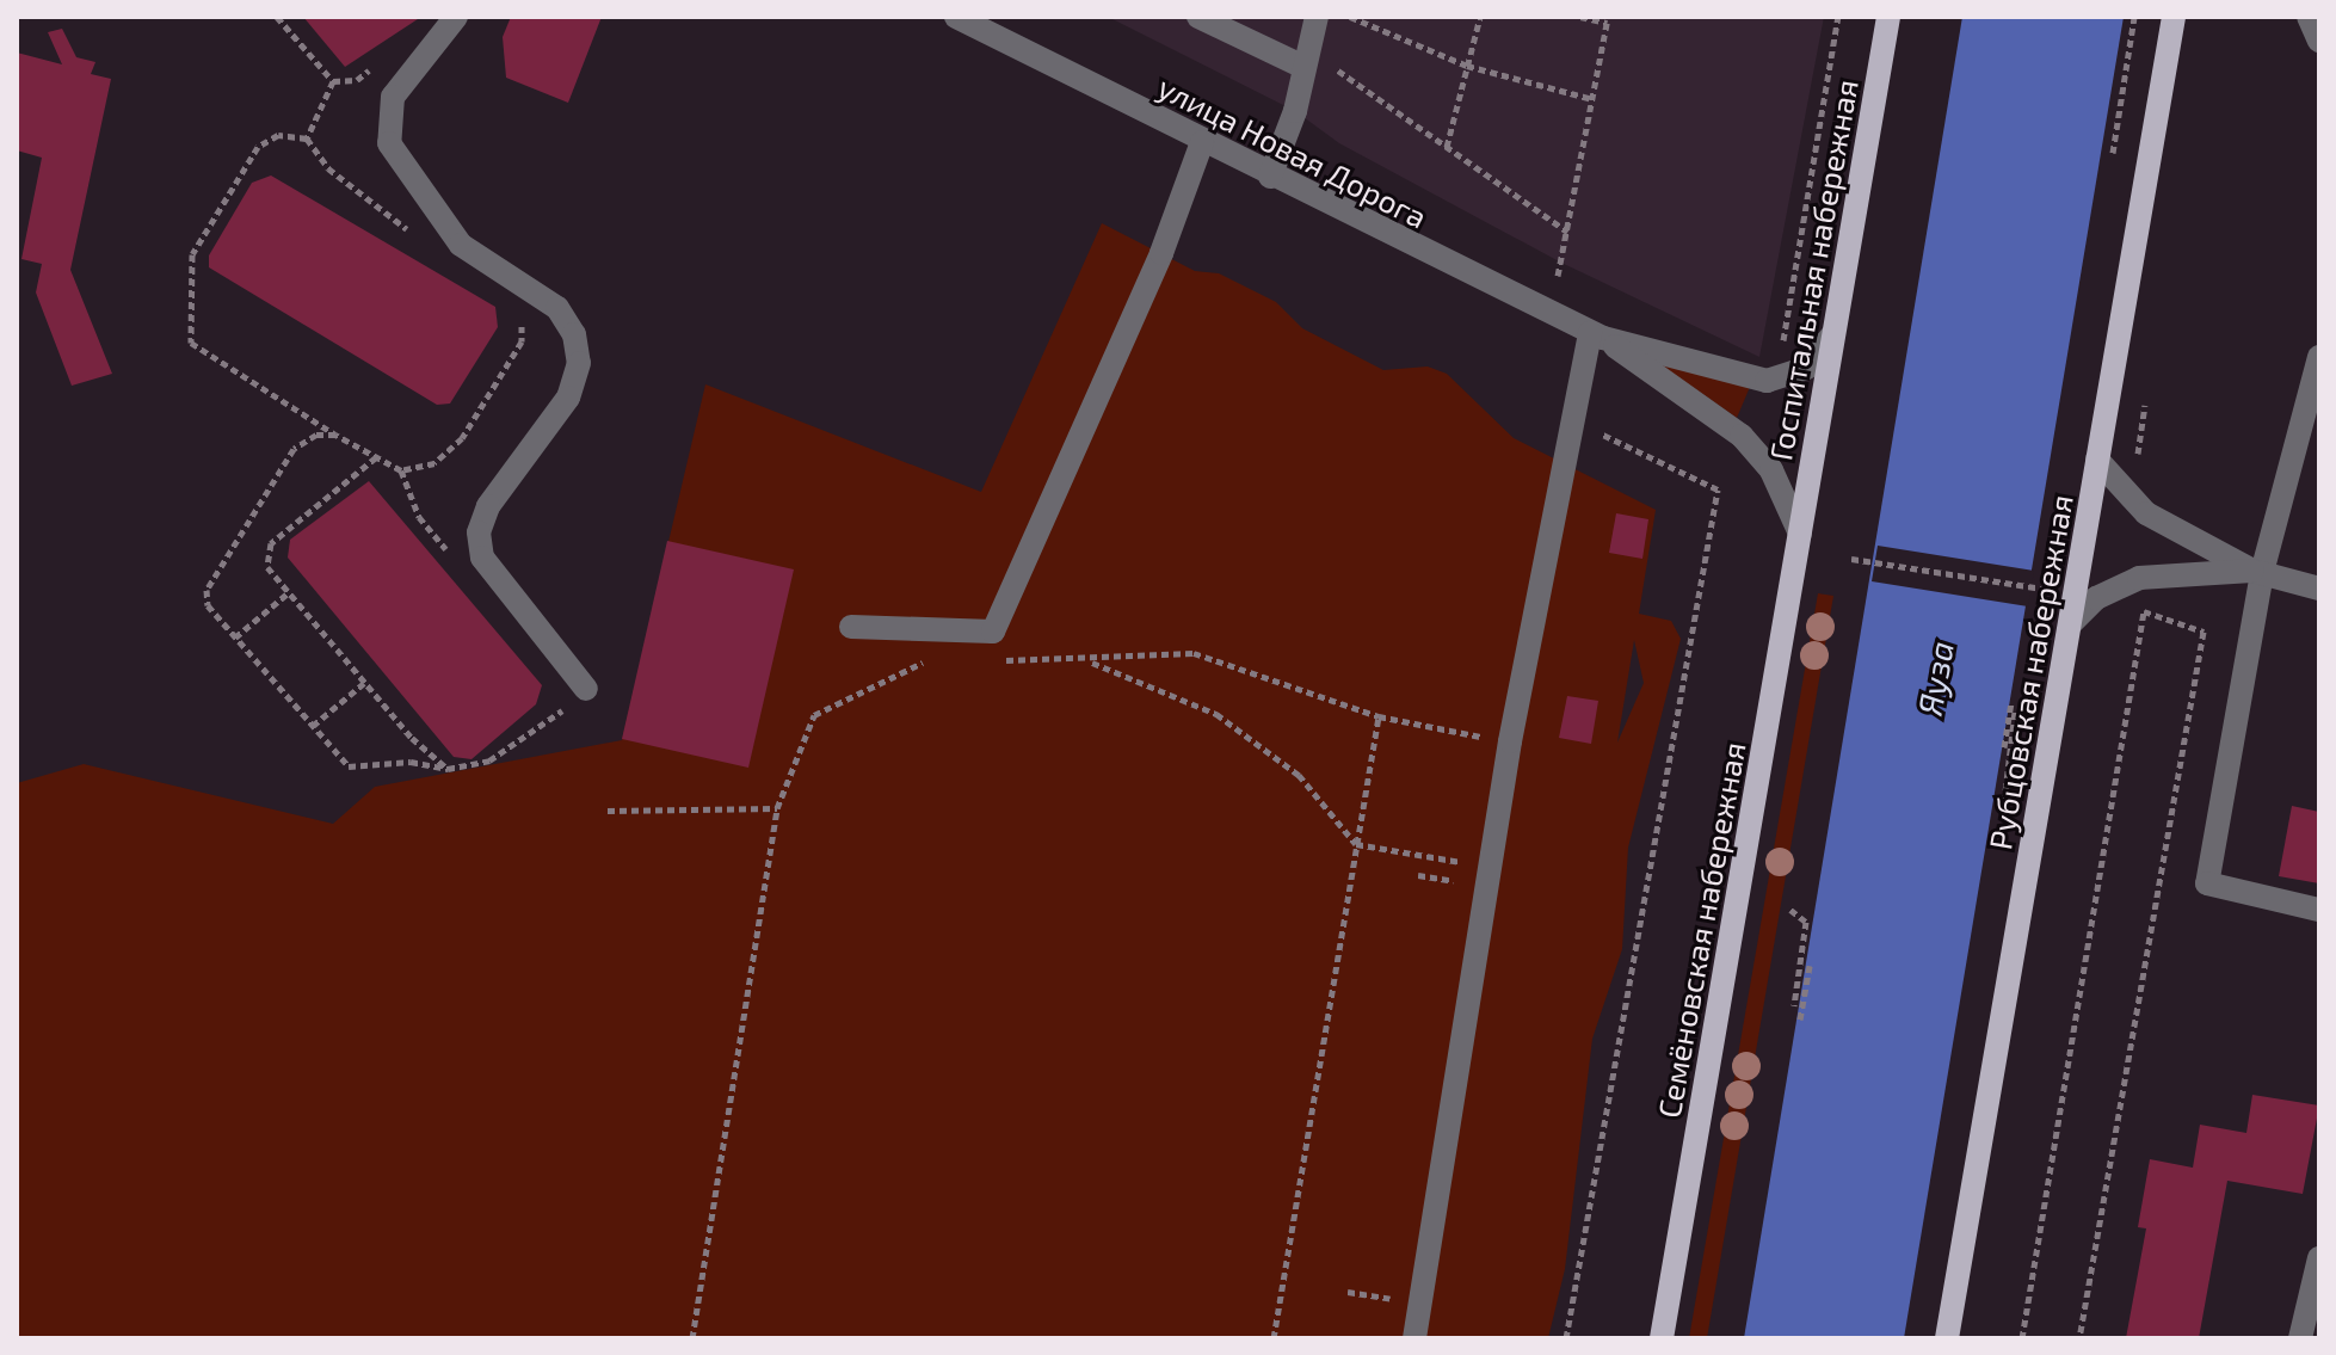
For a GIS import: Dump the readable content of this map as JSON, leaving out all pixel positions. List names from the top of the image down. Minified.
{"streets":{"main road":["Госпитальная набережная","Рубцовская набережная","Семёновская набережная"],"street":["улица Новая Дорога"]},"crossings":[["улица Новая Дорога","Госпитальная набережная"],["улица Новая Дорога","Семёновская набережная"],["Госпитальная набережная","Семёновская набережная"]],"water":["Яуза"]}
